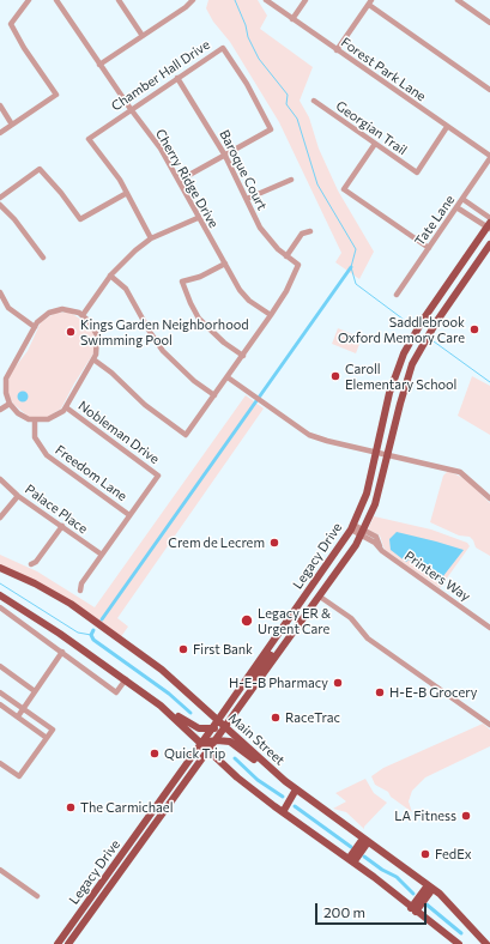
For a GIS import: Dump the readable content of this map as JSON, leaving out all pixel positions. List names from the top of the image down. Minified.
{"streets":{"main road":["Legacy Drive","Main Street"],"street":["Forest Park Lane","Chamber Hall Drive","Georgian Trail","Baroque Court","Cherry Ridge Drive","Tate Lane","Nobleman Drive","Freedom Lane","Palace Place","Printers Way"]},"crossings":[["Forest Park Lane","Georgian Trail"],["Forest Park Lane","Tate Lane"],["Chamber Hall Drive","Baroque Court"],["Chamber Hall Drive","Cherry Ridge Drive"],["Baroque Court","Cherry Ridge Drive"],["Nobleman Drive","Freedom Lane"],["Legacy Drive","Printers Way"],["Legacy Drive","Main Street"]],"places":["Saddlebrook Oxford Memory Care","Kings Garden Neighborhood Swimming Pool","Caroll Elementary School","Crem de Lecrem","Legacy ER & Urgent Care","First Bank","H-E-B Pharmacy","H-E-B Grocery","RaceTrac","Quick Trip","The Carmichael","LA Fitness","FedEx"],"scale_bar":"200 m"}
